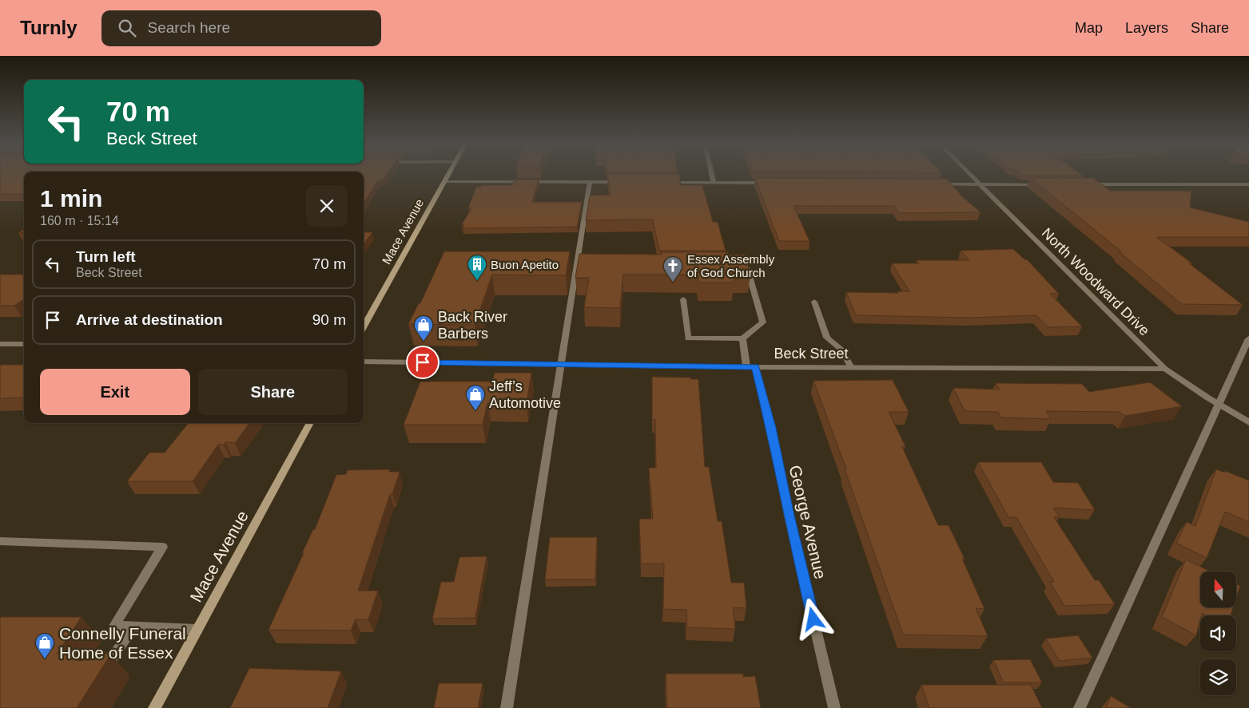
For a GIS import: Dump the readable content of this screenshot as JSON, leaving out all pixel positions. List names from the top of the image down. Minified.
{"streets":{"main road":["Mace Avenue"],"street":["North Woodward Drive","Beck Street","George Avenue"]},"crossings":[["North Woodward Drive","Beck Street"],["Beck Street","George Avenue"]],"places":{"building":["Buon Apetito"],"church":["Essex Assembly of God Church"],"shop":["Back River Barbers","Jeff’s Automotive","Connelly Funeral Home of Essex"]},"north":"top","page":{"header":"Turnly","search":"Search here","nav":["Map","Layers","Share"],"turn":["70 m","Beck Street"],"heading":["1 min","160 m · 15:14"],"list":[{"name":"Turn left","note":"Beck Street","value":"70 m"},{"name":"Arrive at destination","value":"90 m"}],"buttons":["Exit","Share"]}}
